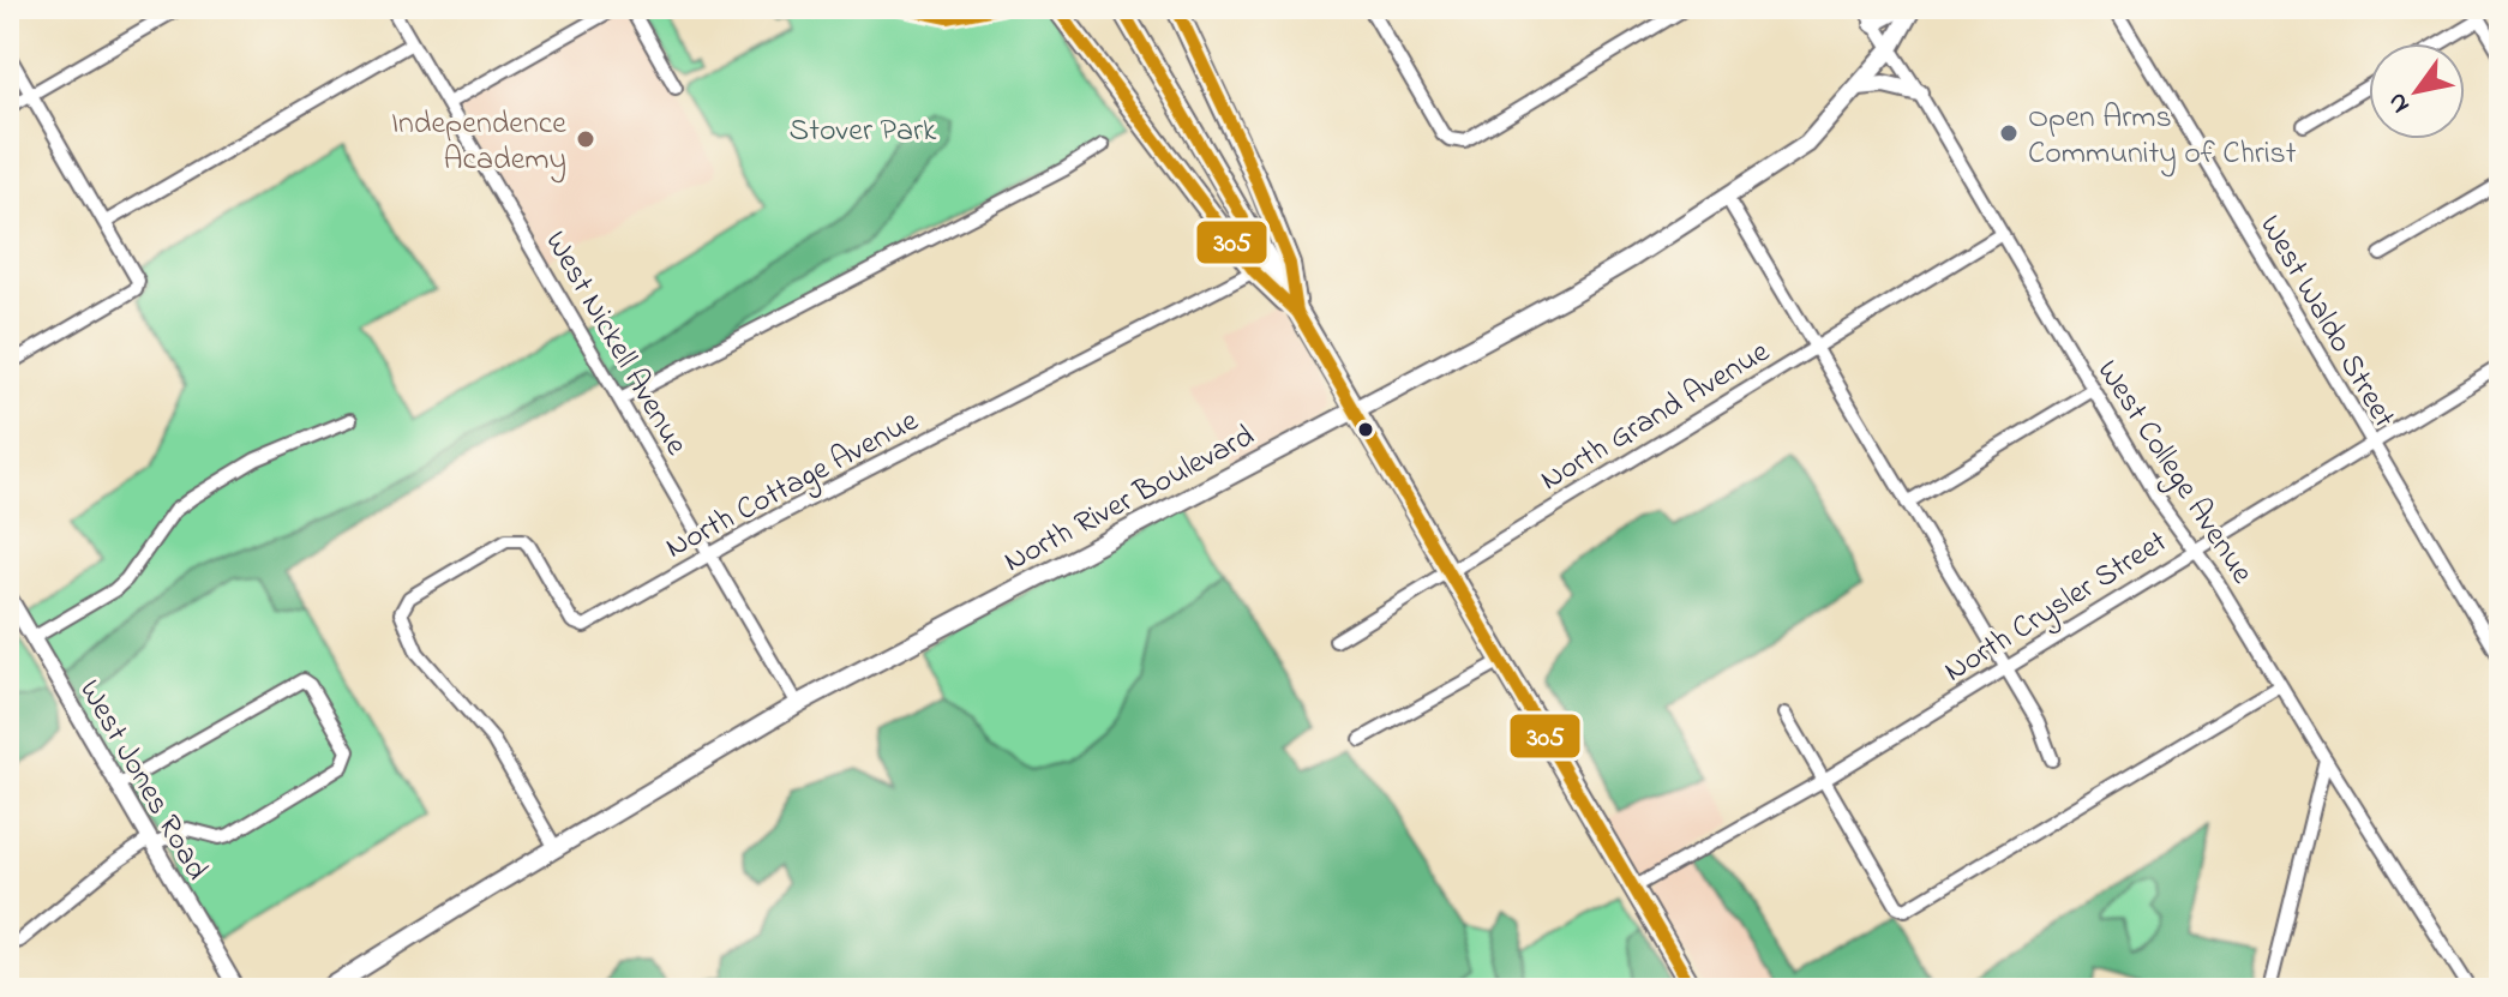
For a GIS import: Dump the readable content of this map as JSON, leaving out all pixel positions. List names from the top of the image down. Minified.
{"streets":{"main road":["North River Boulevard"],"street":["West Waldo Street","West Nickell Avenue","North Grand Avenue","West College Avenue","North Cottage Avenue","North Crysler Street","West Jones Road"]},"crossings":[["West Waldo Street","North Crysler Street"],["West Nickell Avenue","North Cottage Avenue"],["West Nickell Avenue","North River Boulevard"],["North Grand Avenue","West College Avenue"],["West College Avenue","North River Boulevard"],["West College Avenue","North Crysler Street"],["North Cottage Avenue","North River Boulevard"]],"parks":["Stover Park"],"places":["Open Arms Community of Christ","Independence Academy"],"lines":["transit line 305"],"north":"bottom left"}
